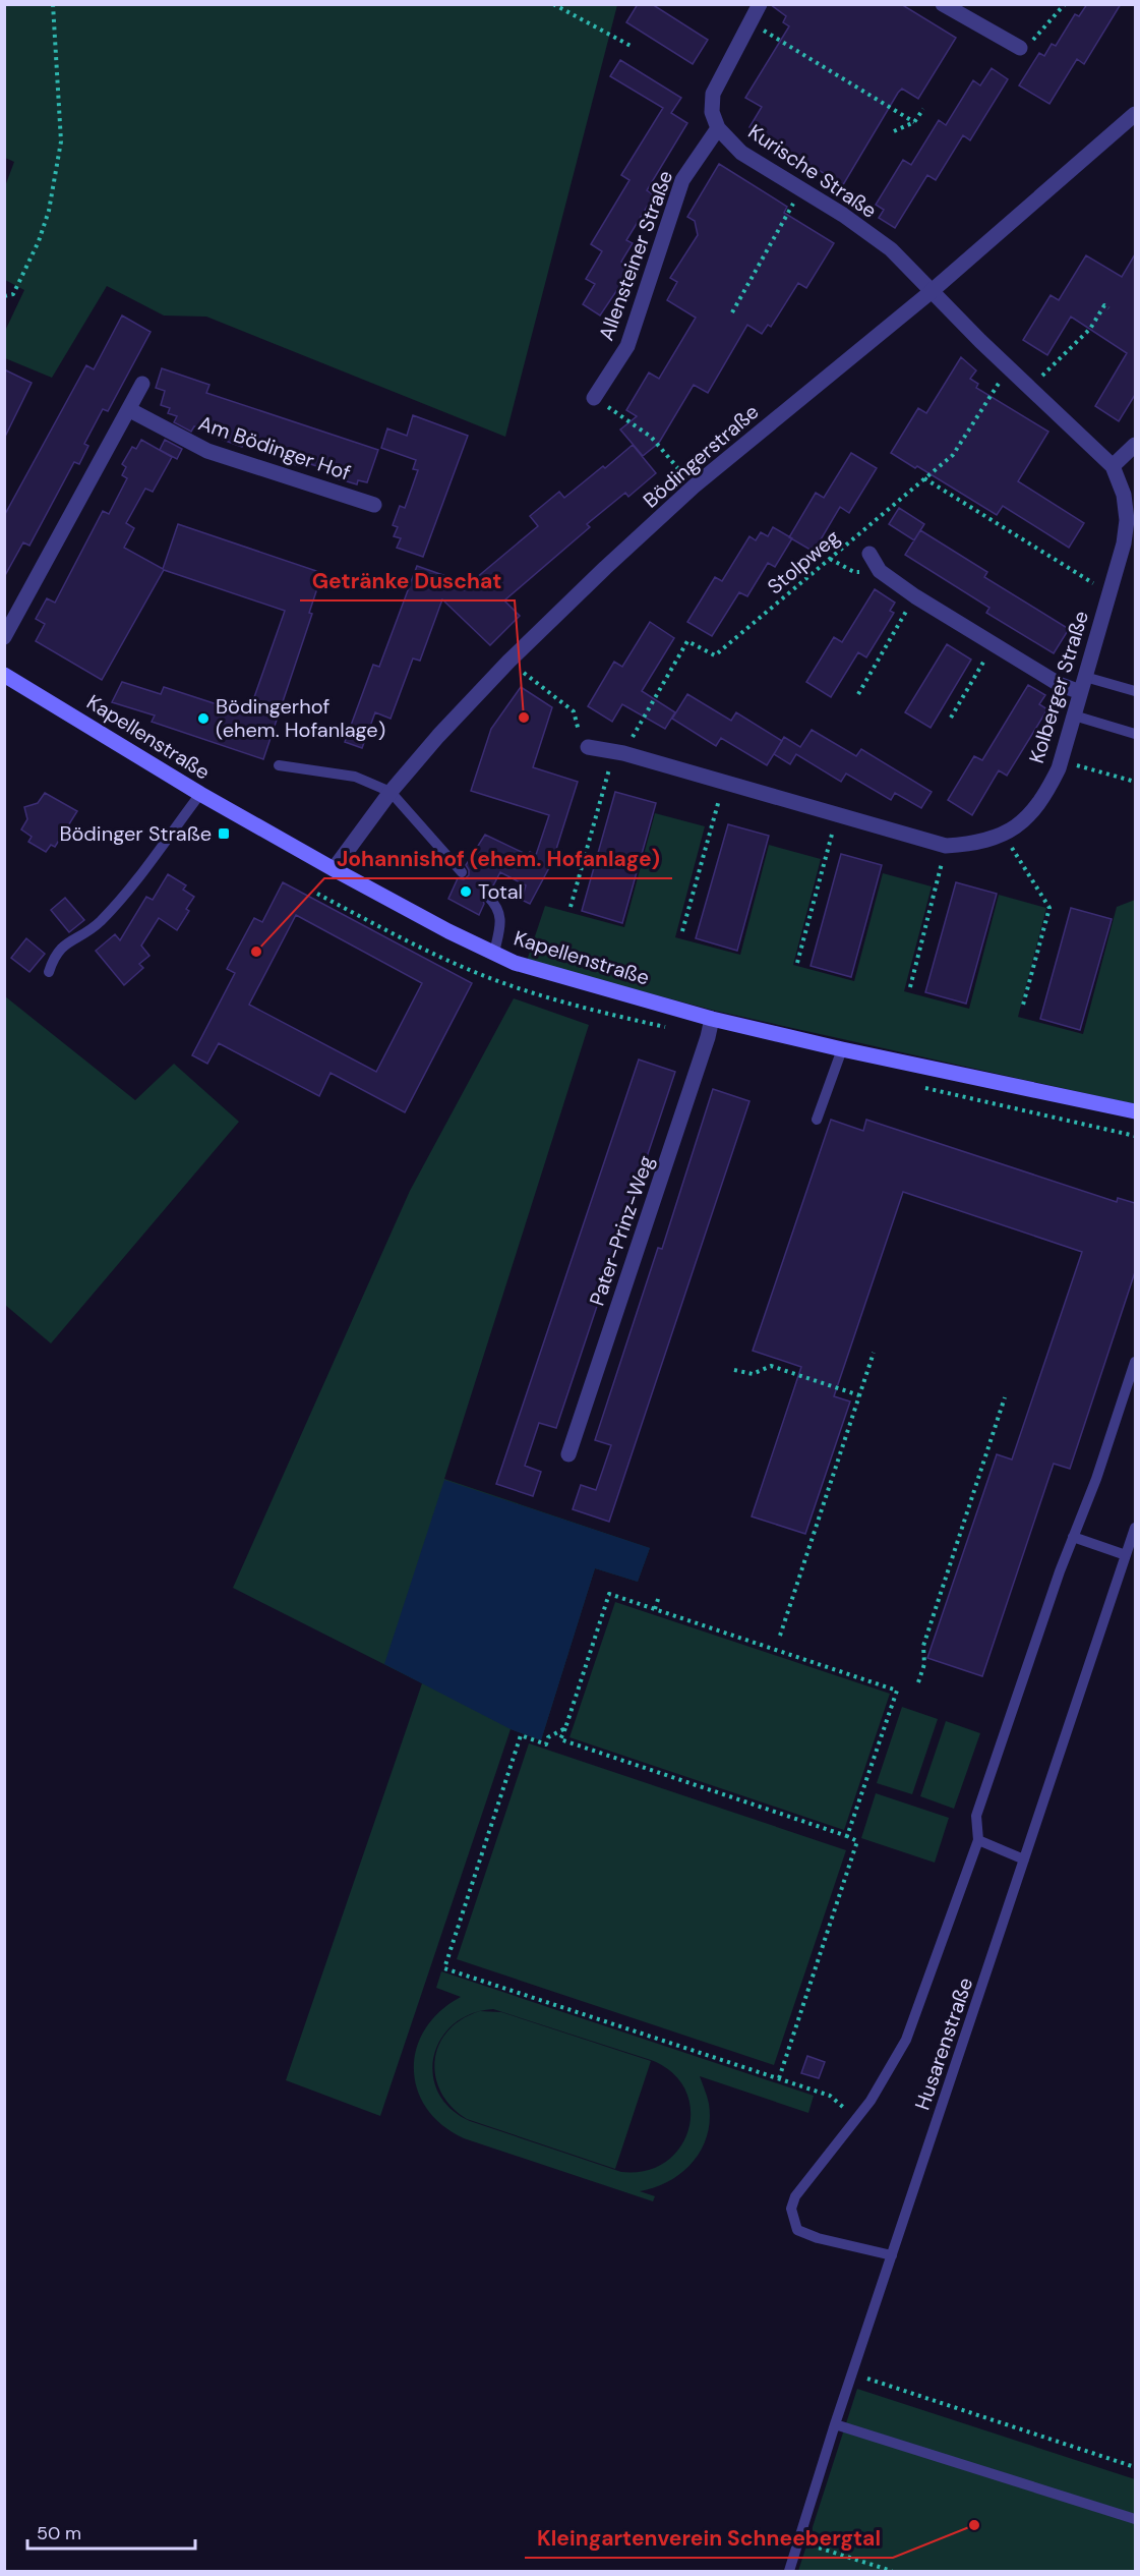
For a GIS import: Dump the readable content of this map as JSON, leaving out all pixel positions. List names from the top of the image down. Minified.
{"streets":{"main road":["Kapellenstraße"],"street":["Kurische Straße","Allensteiner Straße","Am Bödinger Hof","Bödingerstraße","Kolberger Straße","Pater-Prinz-Weg"],"lane":["Husarenstraße"],"path":["Stolpweg"]},"crossings":[["Kurische Straße","Allensteiner Straße"],["Kurische Straße","Bödingerstraße"],["Kurische Straße","Kolberger Straße"],["Bödingerstraße","Kolberger Straße"],["Bödingerstraße","Kapellenstraße"],["Stolpweg","Kolberger Straße"],["Kapellenstraße","Pater-Prinz-Weg"]],"places":{"other":["Getränke Duschat","Bödingerhof (ehem. Hofanlage)","Total","Johannishof (ehem. Hofanlage)","Kleingartenverein Schneebergtal"],"transit":["Bödinger Straße"]},"scale_bar":"50 m"}
